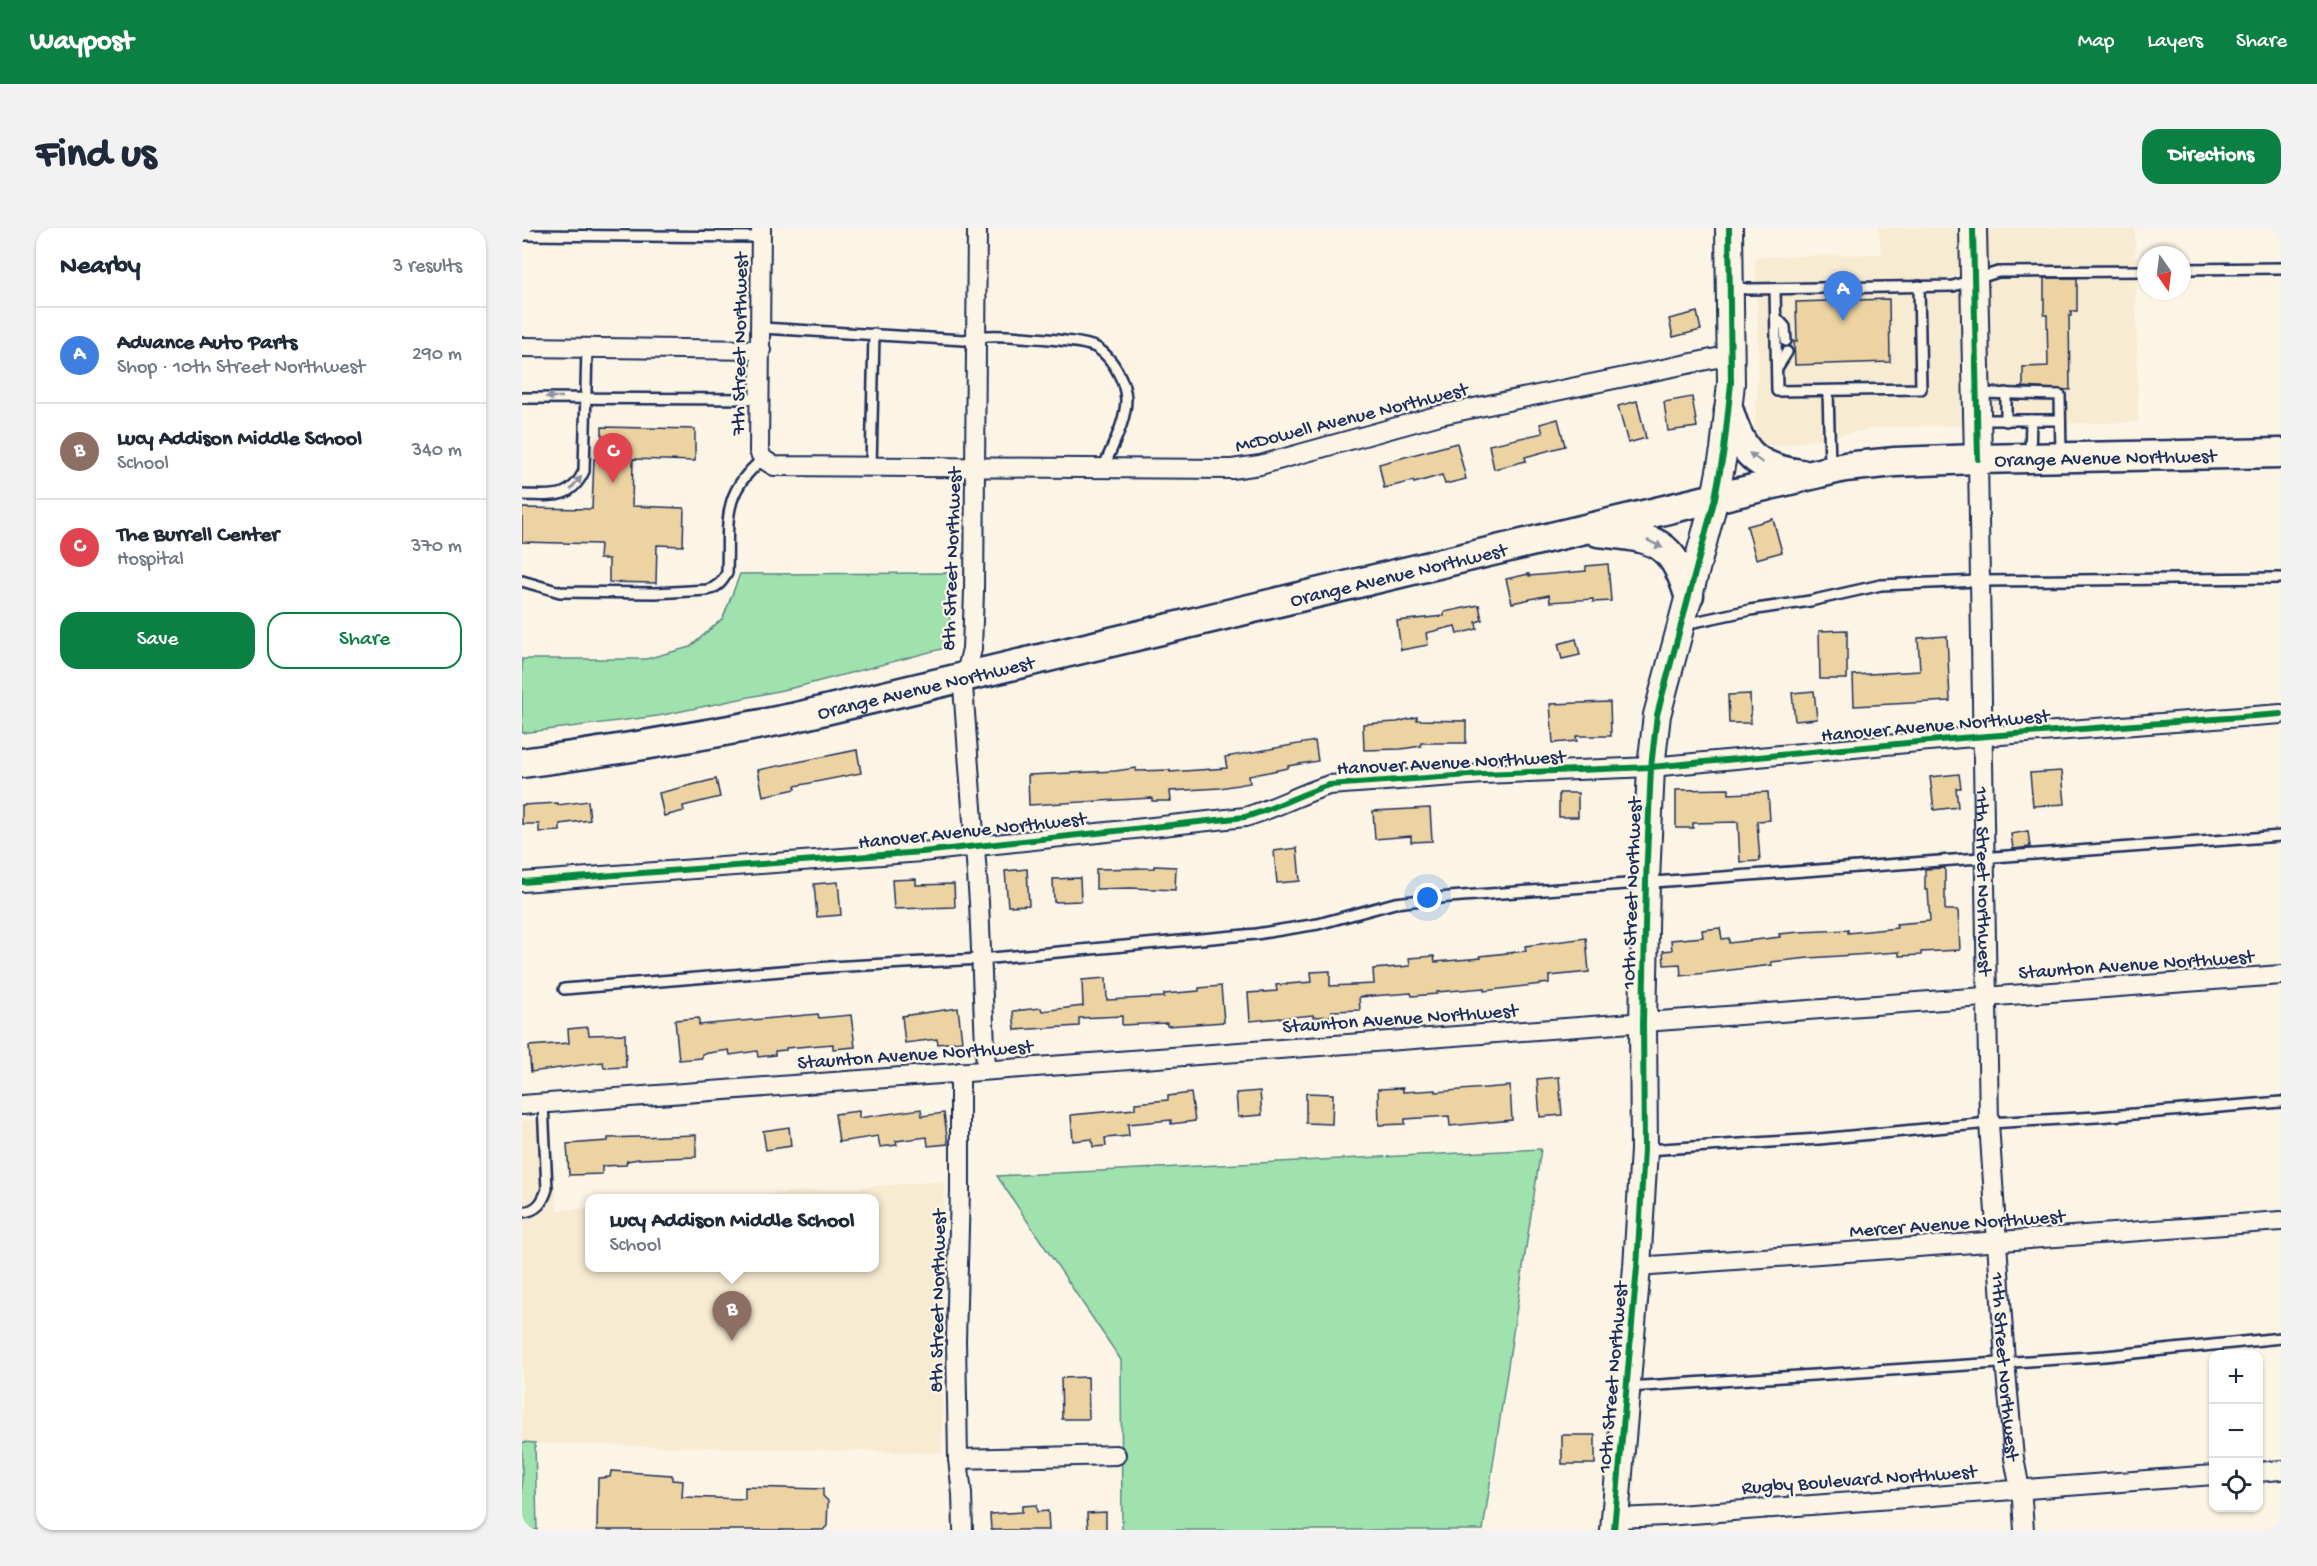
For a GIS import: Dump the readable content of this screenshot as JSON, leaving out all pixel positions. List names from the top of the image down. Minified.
{"streets":{"main road":["Orange Avenue Northwest","11th Street Northwest","10th Street Northwest"],"street":["7th Street Northwest","McDowell Avenue Northwest","8th Street Northwest","Hanover Avenue Northwest","Staunton Avenue Northwest","Mercer Avenue Northwest","Rugby Boulevard Northwest"]},"crossings":[["7th Street Northwest","McDowell Avenue Northwest"],["McDowell Avenue Northwest","8th Street Northwest"],["McDowell Avenue Northwest","10th Street Northwest"],["Orange Avenue Northwest","8th Street Northwest"],["Orange Avenue Northwest","11th Street Northwest"],["Orange Avenue Northwest","10th Street Northwest"],["8th Street Northwest","Hanover Avenue Northwest"],["8th Street Northwest","Staunton Avenue Northwest"],["Hanover Avenue Northwest","11th Street Northwest"],["Hanover Avenue Northwest","10th Street Northwest"],["11th Street Northwest","Staunton Avenue Northwest"],["11th Street Northwest","Mercer Avenue Northwest"],["11th Street Northwest","Rugby Boulevard Northwest"],["10th Street Northwest","Staunton Avenue Northwest"],["10th Street Northwest","Mercer Avenue Northwest"],["10th Street Northwest","Rugby Boulevard Northwest"]],"north":"bottom","page":{"header":"Waypost","nav":["Map","Layers","Share"],"buttons":["Directions",["Save","Share"]],"title":"Find us","heading":["Nearby","3 results"],"pins":["A","C","B"],"list":[{"mark":"A","name":"Advance Auto Parts","note":"Shop · 10th Street Northwest","value":"290 m"},{"mark":"B","name":"Lucy Addison Middle School","note":"School","value":"340 m"},{"mark":"C","name":"The Burrell Center","note":"Hospital","value":"370 m"}],"popup":["Lucy Addison Middle School","School"],"map_buttons":["+","−"]}}
